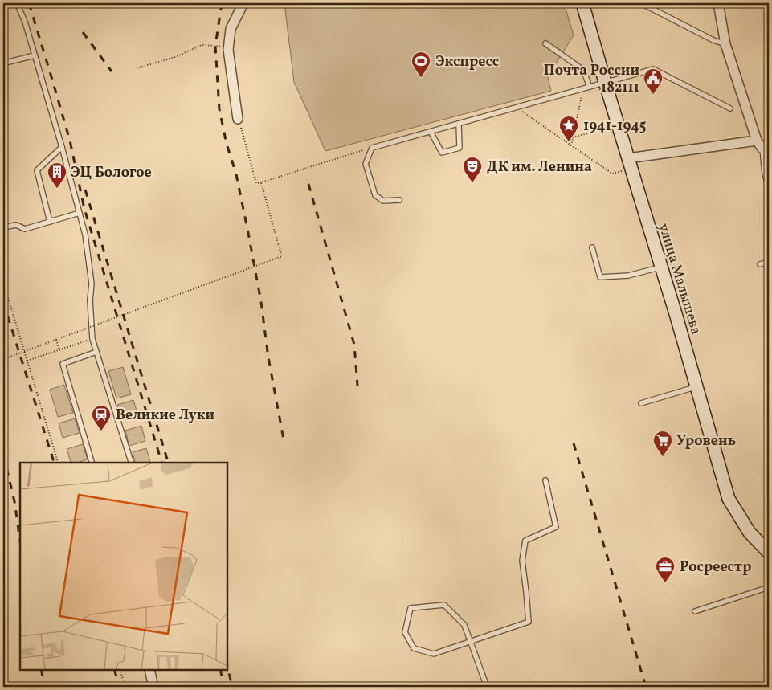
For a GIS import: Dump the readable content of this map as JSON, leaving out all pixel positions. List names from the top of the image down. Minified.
{"streets":{"street":["улица Малышева"]},"places":{"sports":["Экспресс"],"public building":["Почта России 182111"],"place":["1941-1945"],"theatre":["ДК им. Ленина"],"building":["ЭЦ Бологое"],"station":["Великие Луки"],"supermarket":["Уровень"],"office":["Росреестр"]}}
